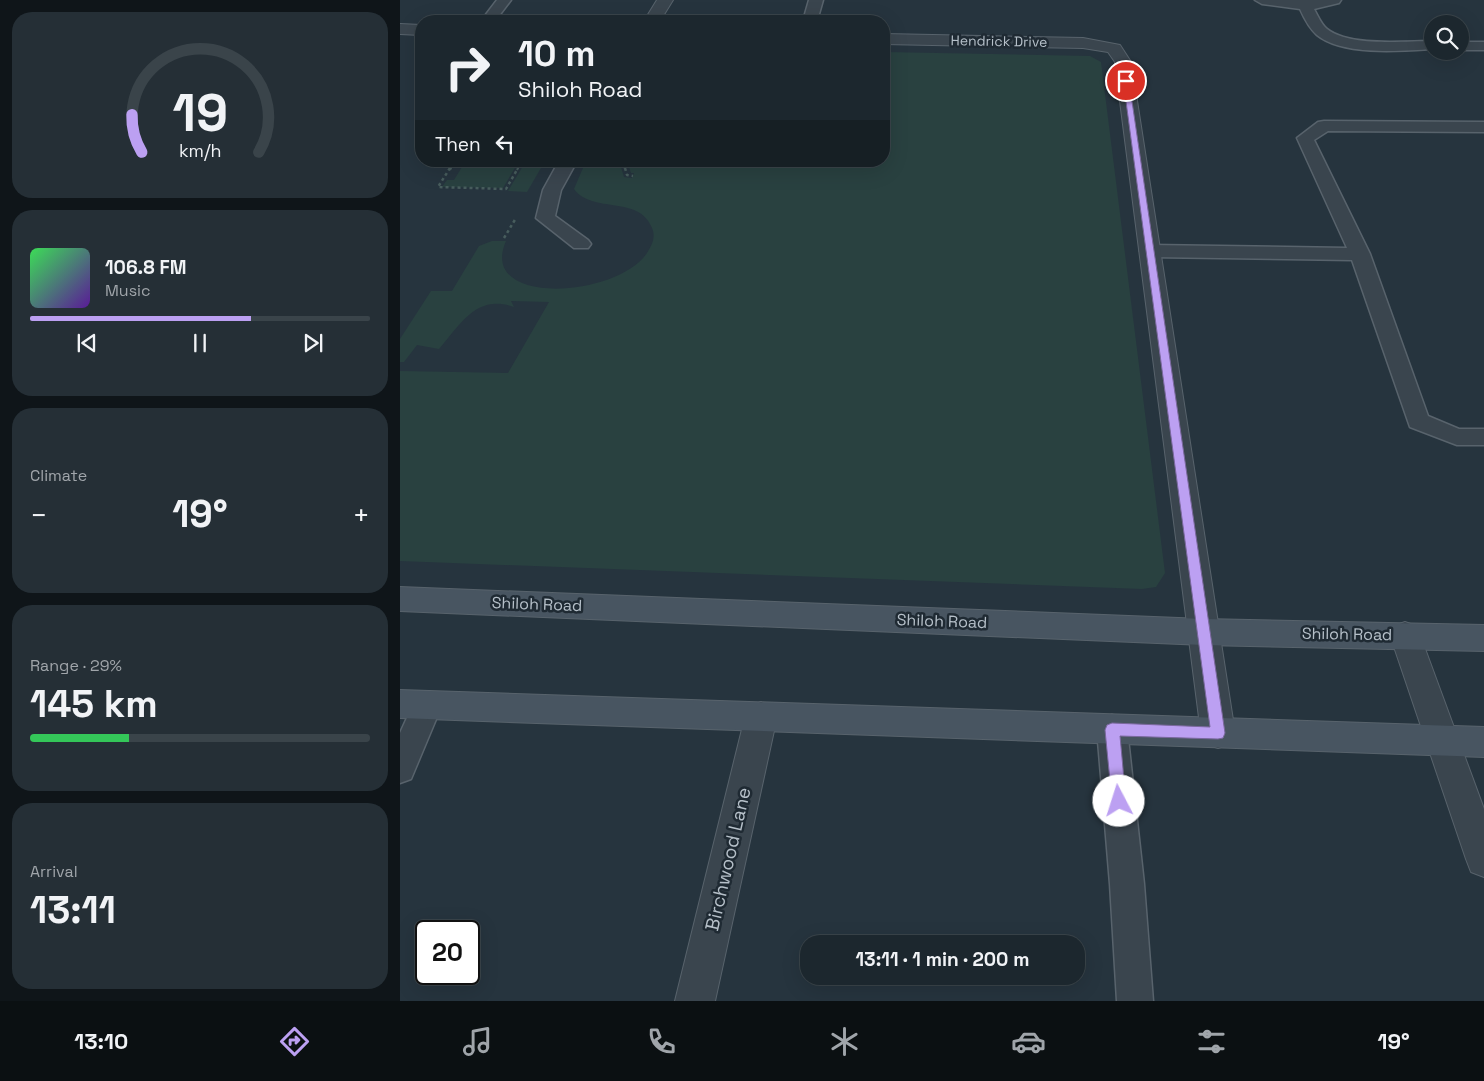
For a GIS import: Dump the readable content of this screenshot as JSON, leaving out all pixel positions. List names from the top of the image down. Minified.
{"streets":{"main road":["Shiloh Road"],"street":["Hendrick Drive","Birchwood Lane"]},"page":{"turn":["10 m","Shiloh Road"],"then":"Then","song":["106.8 FM","Music"],"tile":["Climate",["Range · 29%","145 km"],["Arrival","13:11"]],"heat":["−","19°","+"],"limit":"20","trip":"13:11 · 1 min · 200 m","tabs":["13:10","19°"],"gauge":["19","km/h"]}}
